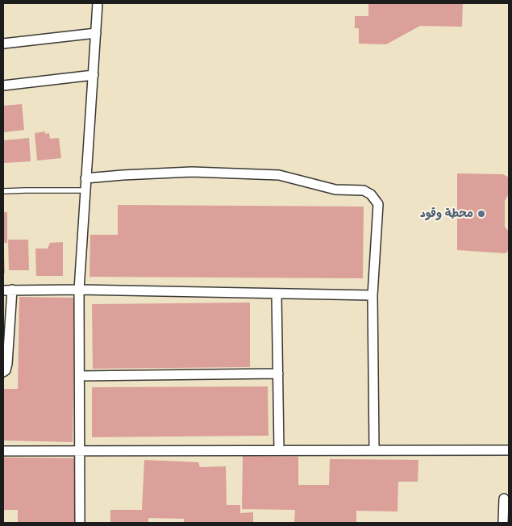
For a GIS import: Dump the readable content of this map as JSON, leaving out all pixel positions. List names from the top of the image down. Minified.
{"places":["محطة وقود"]}
